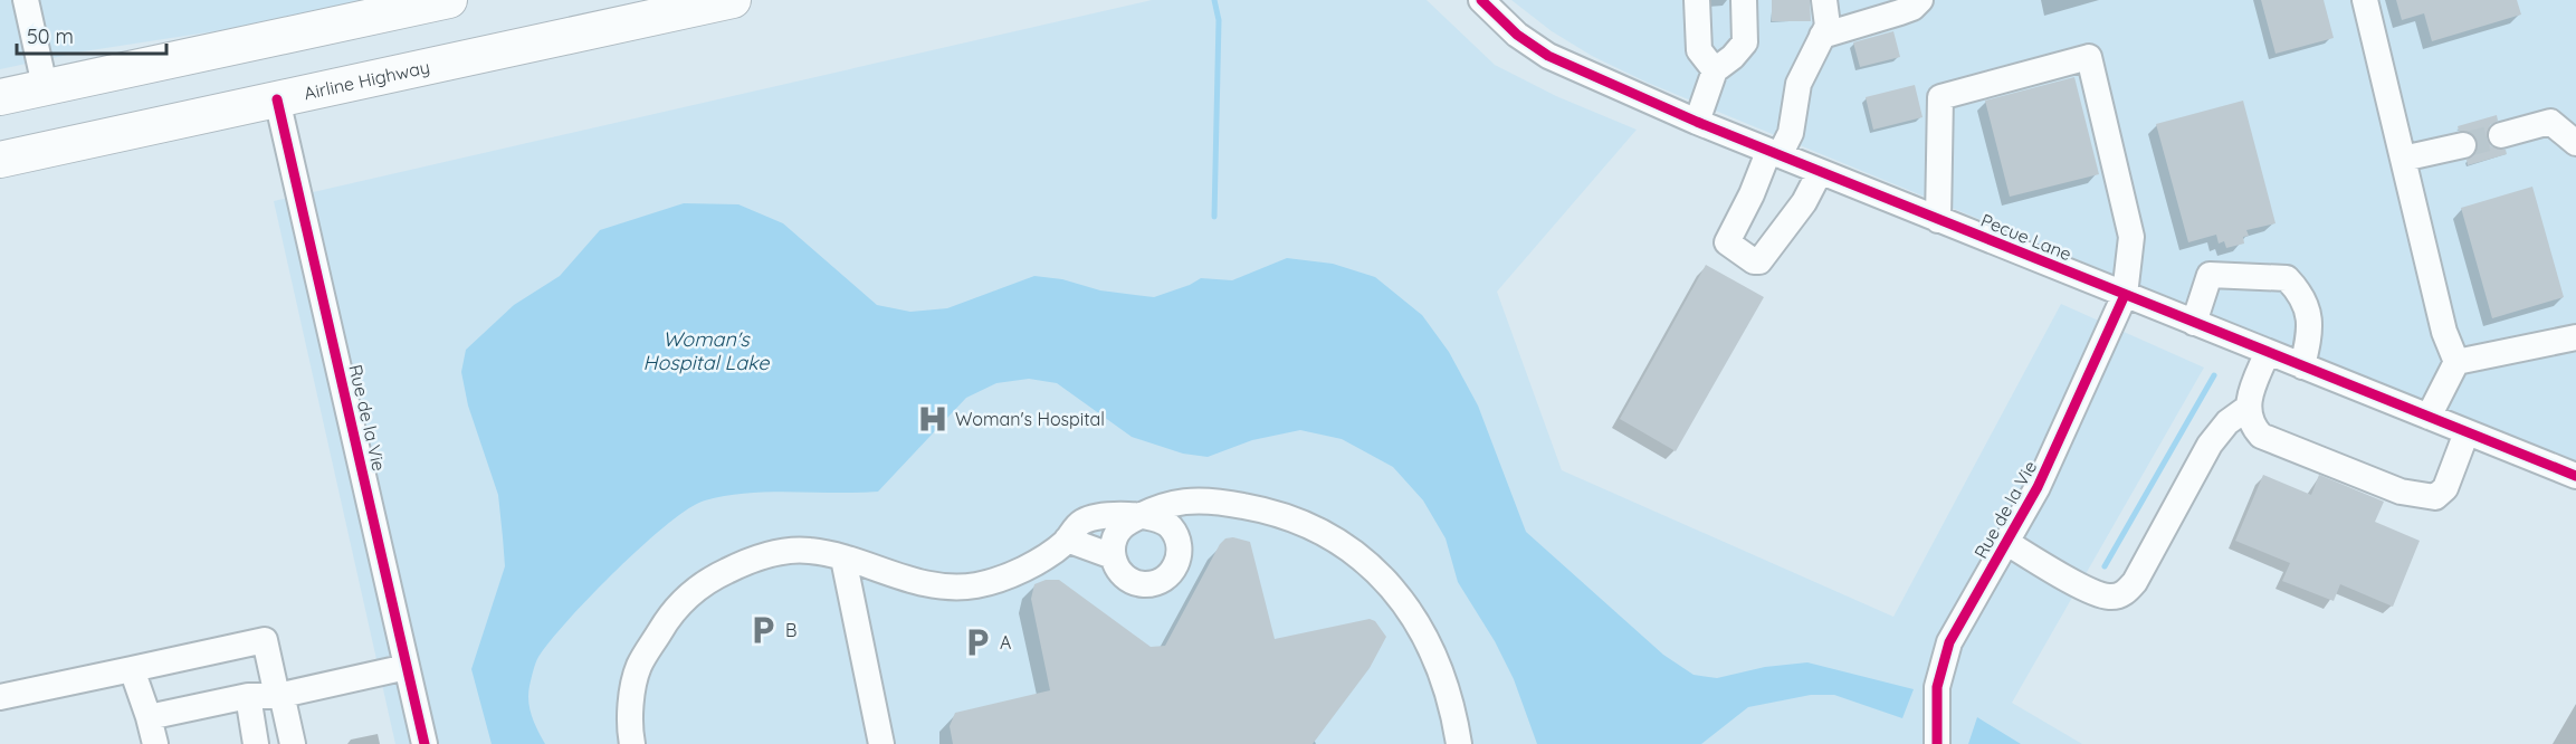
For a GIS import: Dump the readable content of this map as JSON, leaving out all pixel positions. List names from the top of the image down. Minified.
{"streets":{"highway":["Airline Highway"],"street":["Pecue Lane","Rue de la Vie"]},"crossings":[["Airline Highway","Rue de la Vie"],["Pecue Lane","Rue de la Vie"]],"water":["Woman's Hospital Lake"],"places":{"hospital":["Woman's Hospital"],"parking":["B","A"]},"scale_bar":"50 m"}
